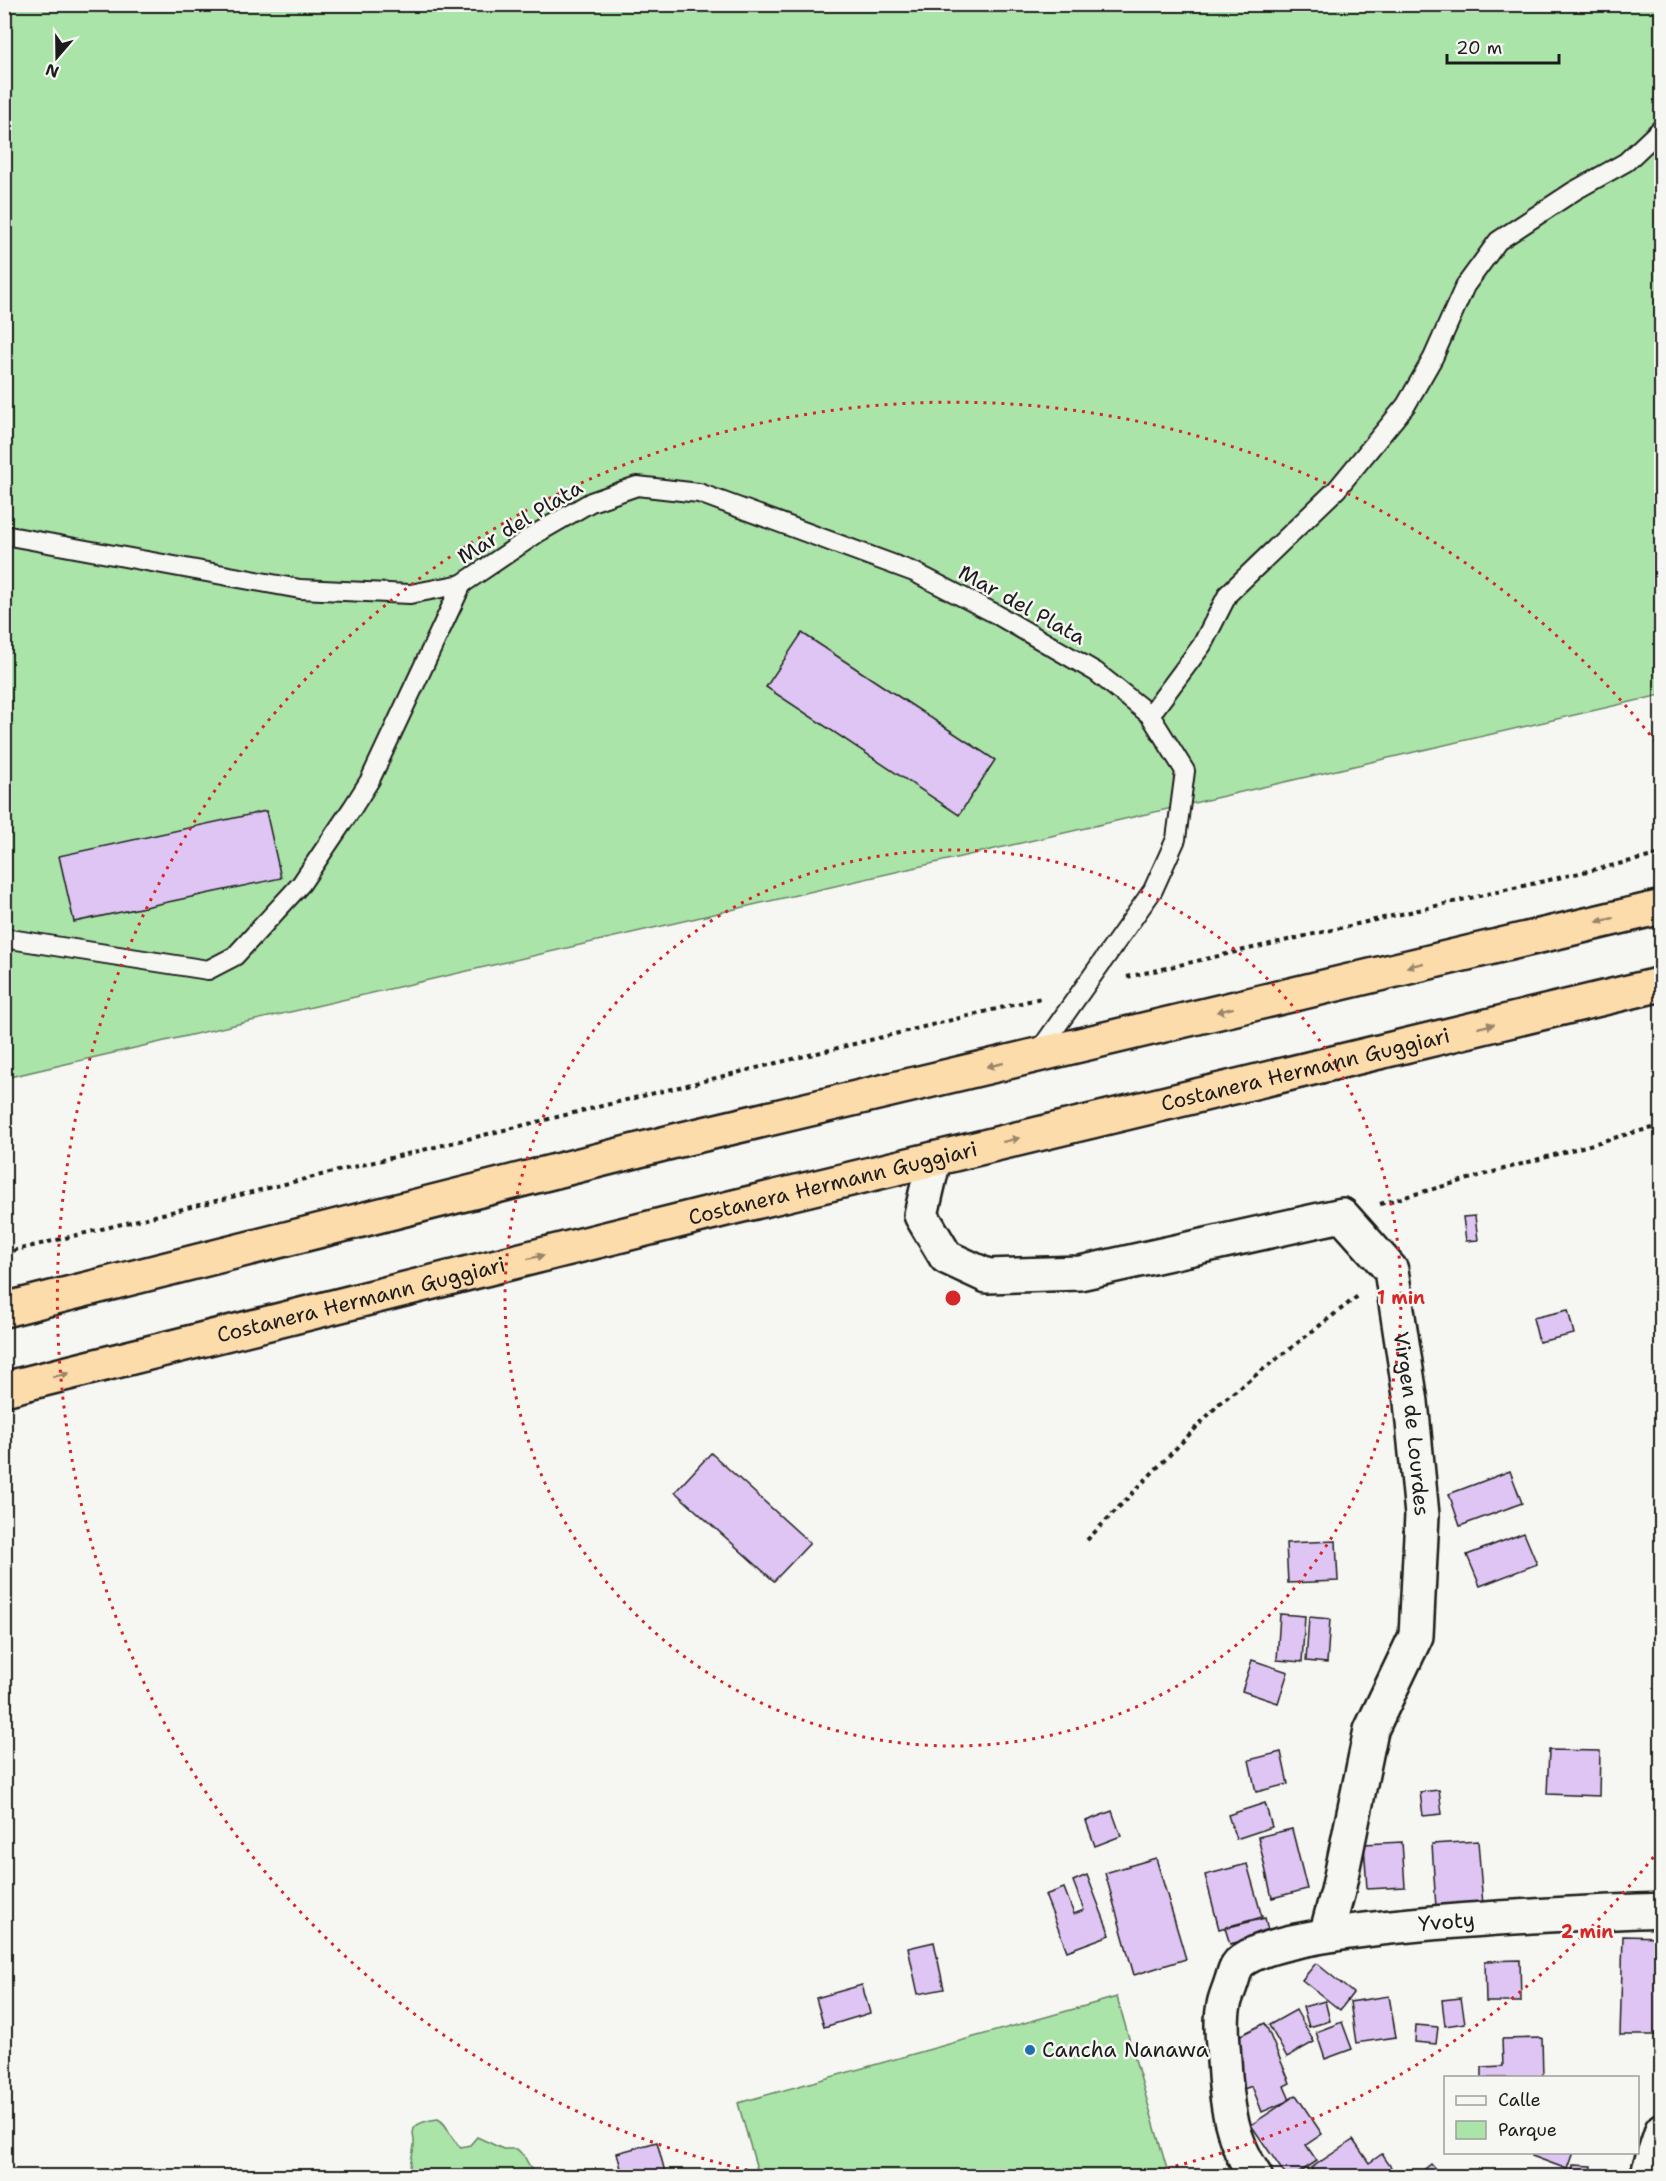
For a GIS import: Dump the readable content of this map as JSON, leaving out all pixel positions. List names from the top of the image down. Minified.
{"streets":{"highway":["Costanera Hermann Guggiari"],"street":["Virgen de Lourdes","Yvoty"],"lane":["Mar del Plata"]},"crossings":[["Virgen de Lourdes","Yvoty"]],"places":["Cancha Nanawa"],"legend":["Calle","Parque"],"scale_bar":"20 m","north":"bottom","rings":["1 min","2 min"]}
